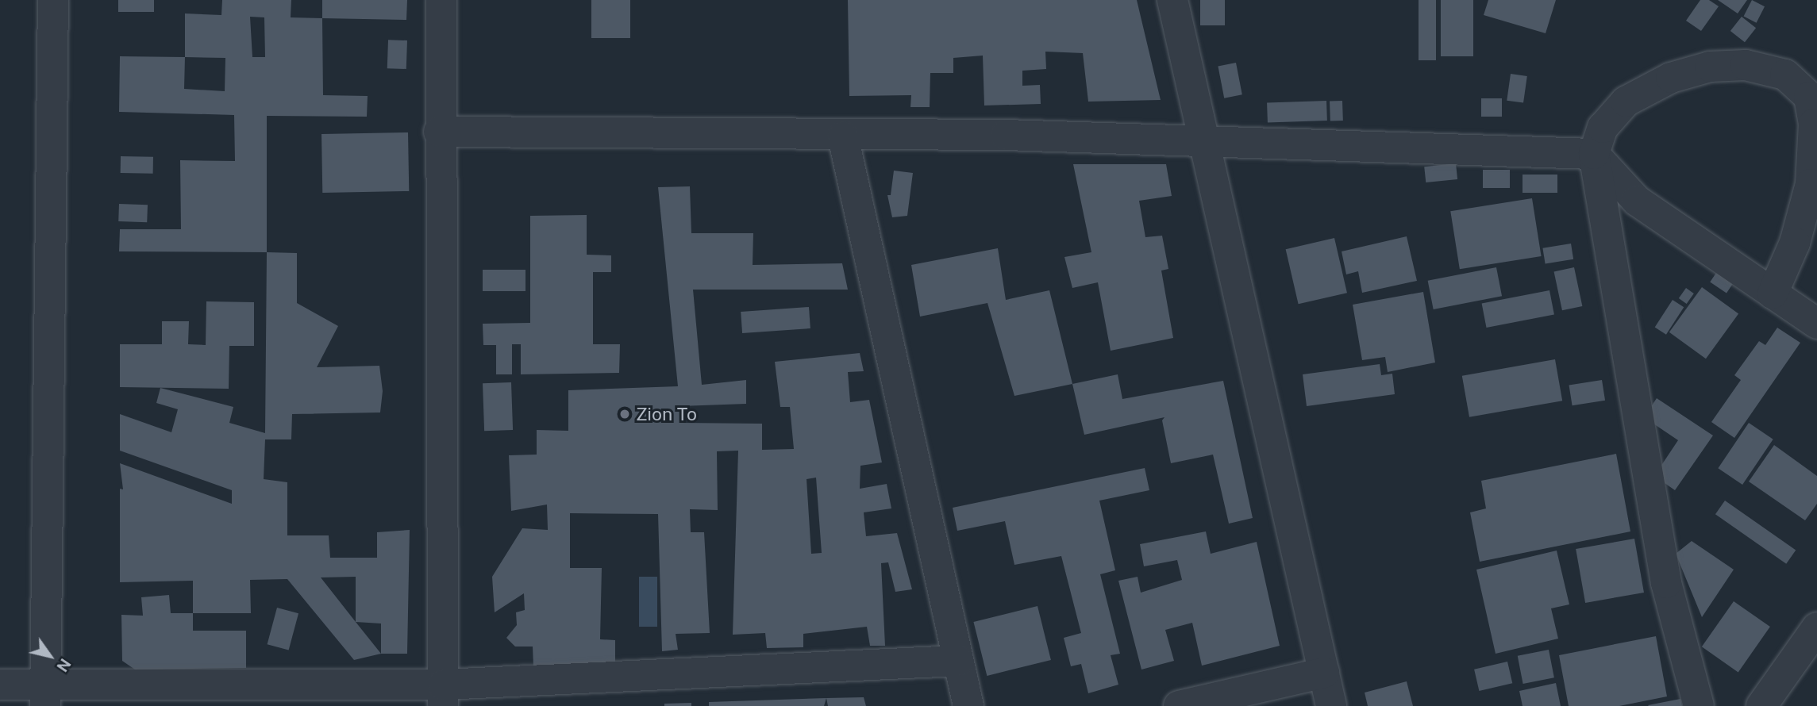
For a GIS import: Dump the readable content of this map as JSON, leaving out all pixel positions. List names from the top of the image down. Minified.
{"places":["Zion To"],"north":"bottom right"}
